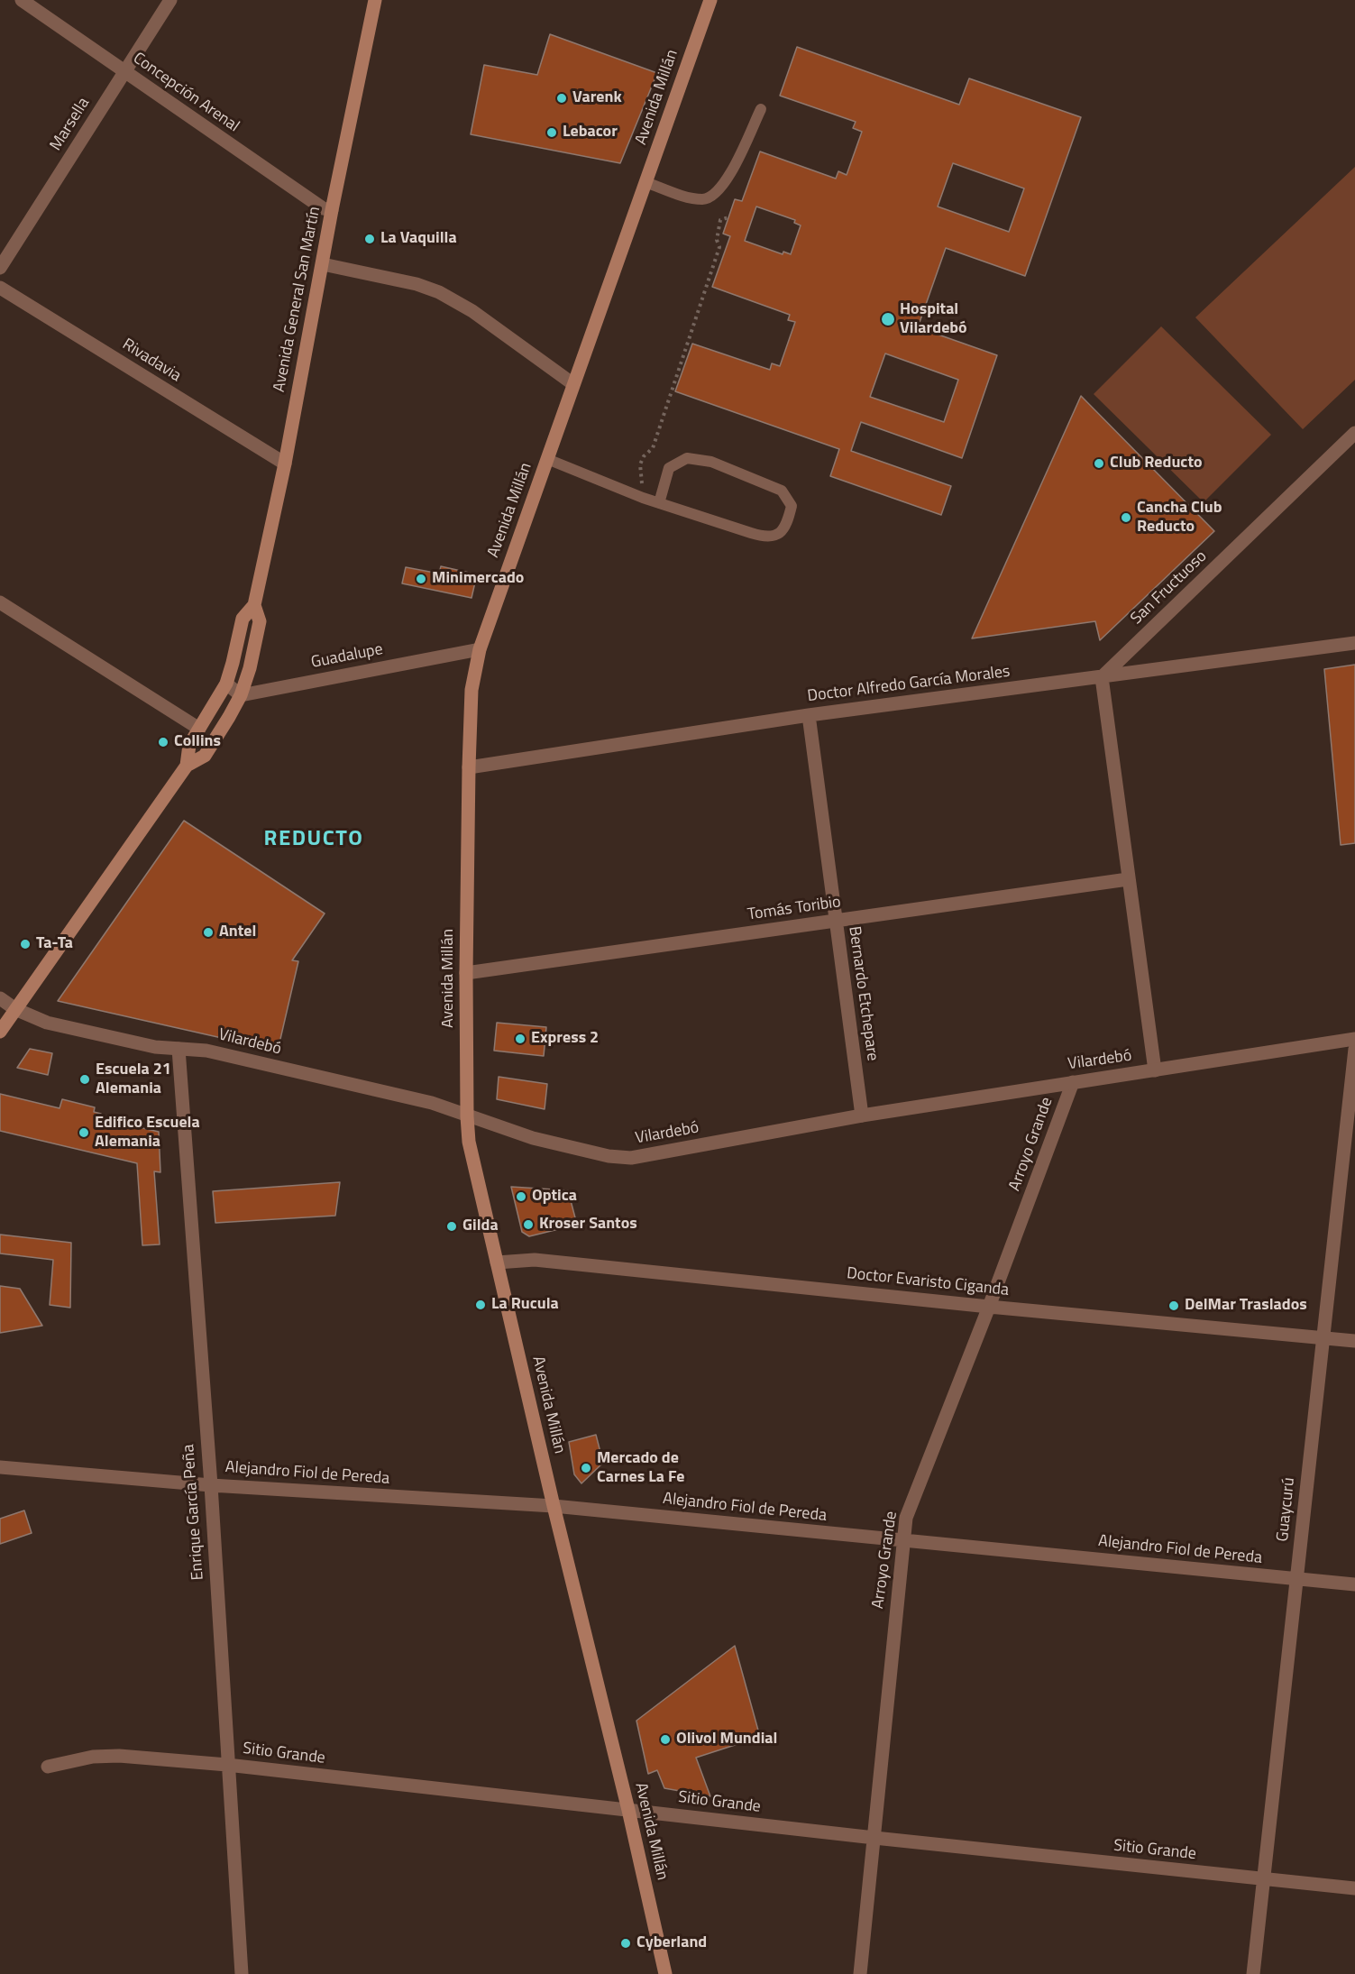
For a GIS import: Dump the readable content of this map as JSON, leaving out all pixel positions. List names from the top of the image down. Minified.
{"streets":{"main road":["Avenida Millán","Avenida General San Martín"],"street":["Concepción Arenal","Marsella","Rivadavia","San Fructuoso","Guadalupe","Doctor Alfredo García Morales","Tomás Toribio","Bernardo Etchepare","Vilardebó","Arroyo Grande","Doctor Evaristo Ciganda","Alejandro Fiol de Pereda","Guaycurú","Enrique García Peña","Sitio Grande"]},"crossings":[["Concepción Arenal","Marsella"],["Concepción Arenal","Avenida General San Martín"],["Avenida Millán","Guadalupe"],["Avenida Millán","Doctor Alfredo García Morales"],["Avenida Millán","Tomás Toribio"],["Avenida Millán","Vilardebó"],["Avenida Millán","Doctor Evaristo Ciganda"],["Avenida Millán","Alejandro Fiol de Pereda"],["Avenida Millán","Sitio Grande"],["Avenida General San Martín","Rivadavia"],["Avenida General San Martín","Guadalupe"],["Avenida General San Martín","Vilardebó"],["San Fructuoso","Doctor Alfredo García Morales"],["Doctor Alfredo García Morales","Bernardo Etchepare"],["Tomás Toribio","Bernardo Etchepare"],["Bernardo Etchepare","Vilardebó"],["Vilardebó","Arroyo Grande"],["Vilardebó","Enrique García Peña"],["Arroyo Grande","Doctor Evaristo Ciganda"],["Arroyo Grande","Alejandro Fiol de Pereda"],["Arroyo Grande","Sitio Grande"],["Doctor Evaristo Ciganda","Guaycurú"],["Alejandro Fiol de Pereda","Guaycurú"],["Alejandro Fiol de Pereda","Enrique García Peña"],["Guaycurú","Sitio Grande"],["Enrique García Peña","Sitio Grande"]],"districts":["REDUCTO"],"places":["Varenk","Lebacor","La Vaquilla","Hospital Vilardebó","Club Reducto","Cancha Club Reducto","Minimercado","Collins","Antel","Ta-Ta","Express 2","Escuela 21 Alemania","Edifico Escuela Alemania","Optica","Kroser Santos","Gilda","La Rucula","DelMar Traslados","Mercado de Carnes La Fe","Olivol Mundial","Cyberland"]}
